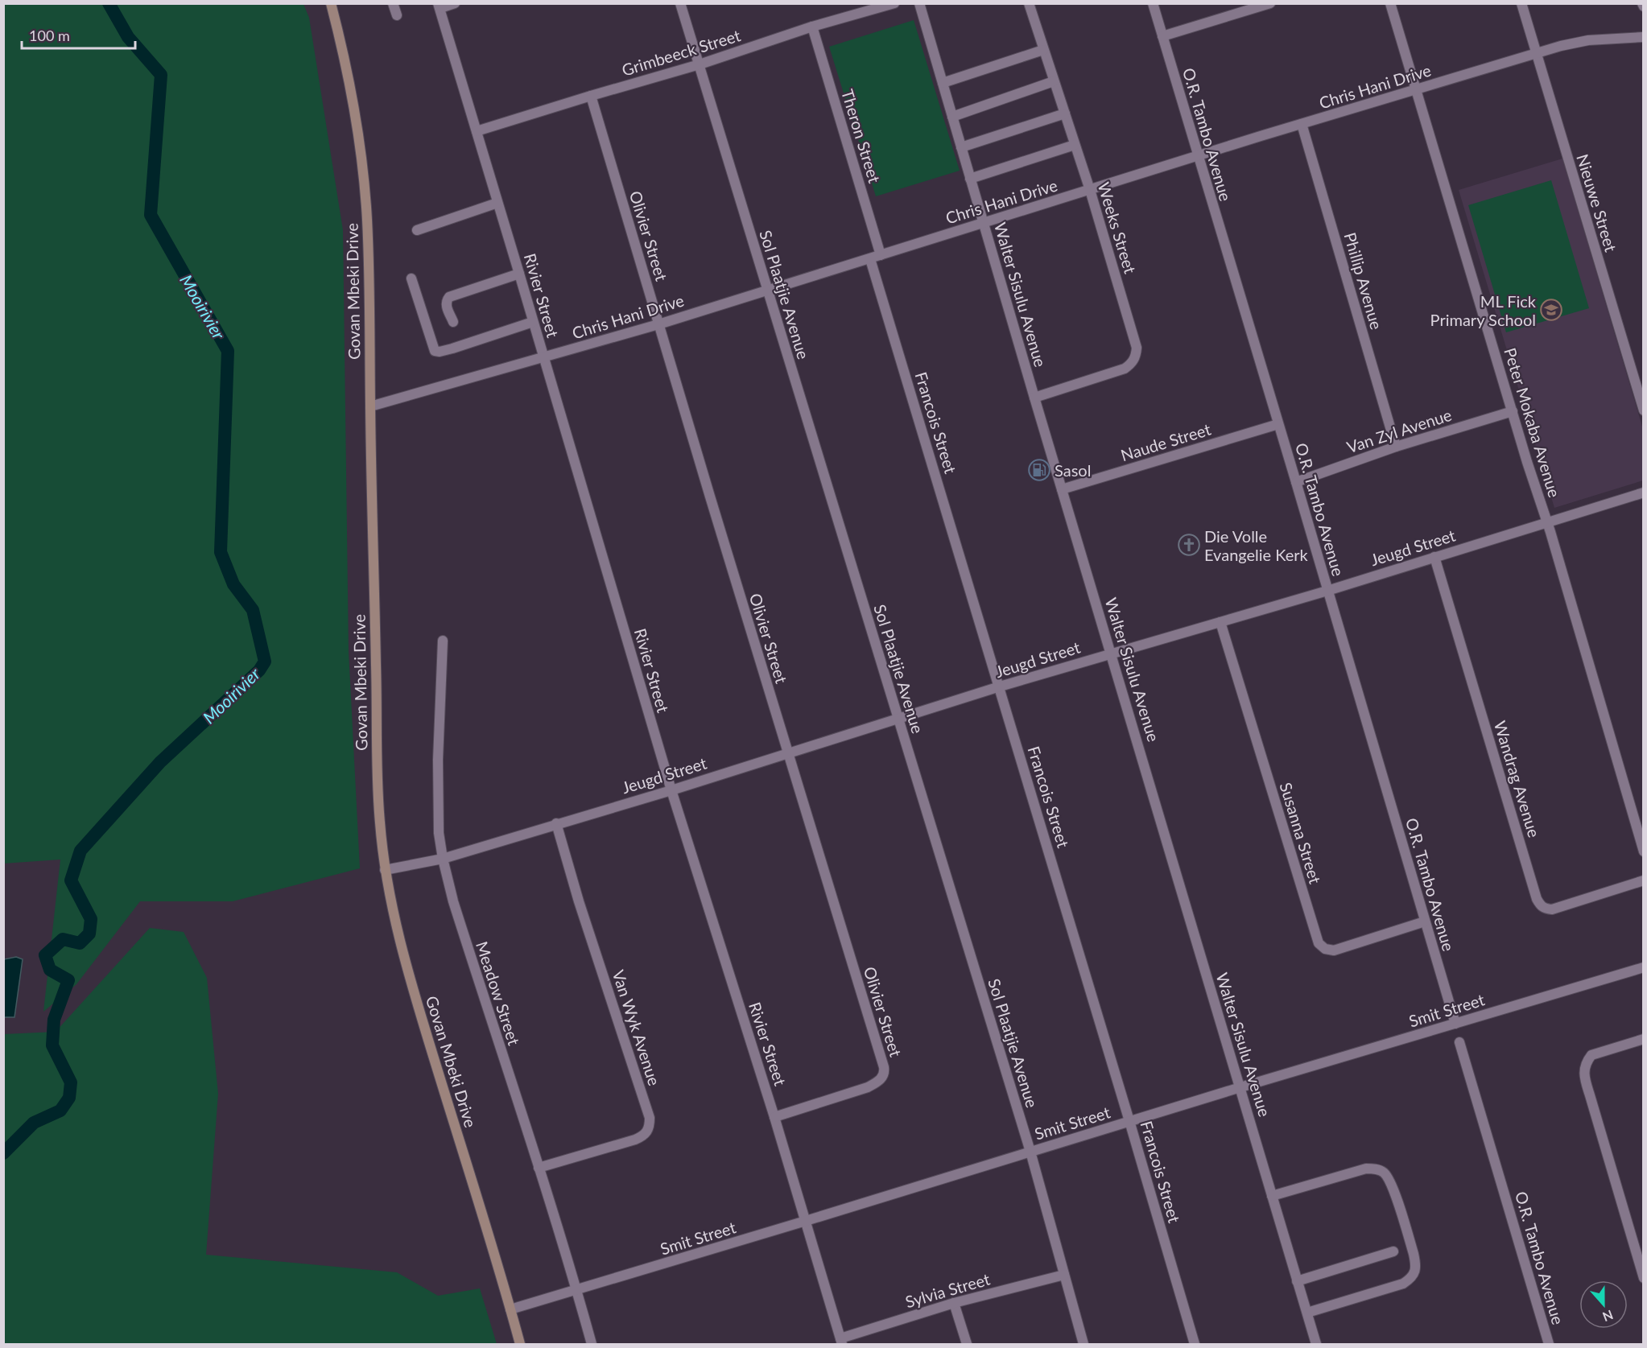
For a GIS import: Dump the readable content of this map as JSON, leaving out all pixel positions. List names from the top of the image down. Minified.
{"streets":{"main road":["Govan Mbeki Drive"],"street":["Grimbeeck Street","Chris Hani Drive","O.R. Tambo Avenue","Theron Street","Nieuwe Street","Weeks Street","Olivier Street","Phillip Avenue","Sol Plaatjie Avenue","Walter Sisulu Avenue","Rivier Street","Francois Street","Peter Mokaba Avenue","Van Zyl Avenue","Naude Street","Jeugd Street","Wandrag Avenue","Susanna Street","Meadow Street","Smit Street","Van Wyk Avenue","Sylvia Street"]},"crossings":[["Grimbeeck Street","Theron Street"],["Grimbeeck Street","Olivier Street"],["Grimbeeck Street","Sol Plaatjie Avenue"],["Grimbeeck Street","Rivier Street"],["Chris Hani Drive","O.R. Tambo Avenue"],["Chris Hani Drive","Theron Street"],["Chris Hani Drive","Nieuwe Street"],["Chris Hani Drive","Weeks Street"],["Chris Hani Drive","Olivier Street"],["Chris Hani Drive","Phillip Avenue"],["Chris Hani Drive","Govan Mbeki Drive"],["Chris Hani Drive","Sol Plaatjie Avenue"],["Chris Hani Drive","Walter Sisulu Avenue"],["Chris Hani Drive","Rivier Street"],["Chris Hani Drive","Francois Street"],["Chris Hani Drive","Peter Mokaba Avenue"],["O.R. Tambo Avenue","Van Zyl Avenue"],["O.R. Tambo Avenue","Naude Street"],["O.R. Tambo Avenue","Jeugd Street"],["O.R. Tambo Avenue","Susanna Street"],["O.R. Tambo Avenue","Smit Street"],["Weeks Street","Walter Sisulu Avenue"],["Olivier Street","Rivier Street"],["Olivier Street","Jeugd Street"],["Phillip Avenue","Van Zyl Avenue"],["Govan Mbeki Drive","Jeugd Street"],["Govan Mbeki Drive","Smit Street"],["Sol Plaatjie Avenue","Jeugd Street"],["Sol Plaatjie Avenue","Smit Street"],["Sol Plaatjie Avenue","Sylvia Street"],["Walter Sisulu Avenue","Naude Street"],["Walter Sisulu Avenue","Jeugd Street"],["Walter Sisulu Avenue","Smit Street"],["Rivier Street","Jeugd Street"],["Rivier Street","Smit Street"],["Rivier Street","Sylvia Street"],["Francois Street","Jeugd Street"],["Francois Street","Smit Street"],["Peter Mokaba Avenue","Van Zyl Avenue"],["Peter Mokaba Avenue","Jeugd Street"],["Jeugd Street","Wandrag Avenue"],["Jeugd Street","Susanna Street"],["Jeugd Street","Meadow Street"],["Jeugd Street","Van Wyk Avenue"],["Meadow Street","Smit Street"],["Meadow Street","Van Wyk Avenue"]],"water":["Mooirivier"],"places":{"school or university":["ML Fick Primary School"],"fuel station":["Sasol"],"church":["Die Volle Evangelie Kerk"]},"scale_bar":"100 m","north":"bottom"}
